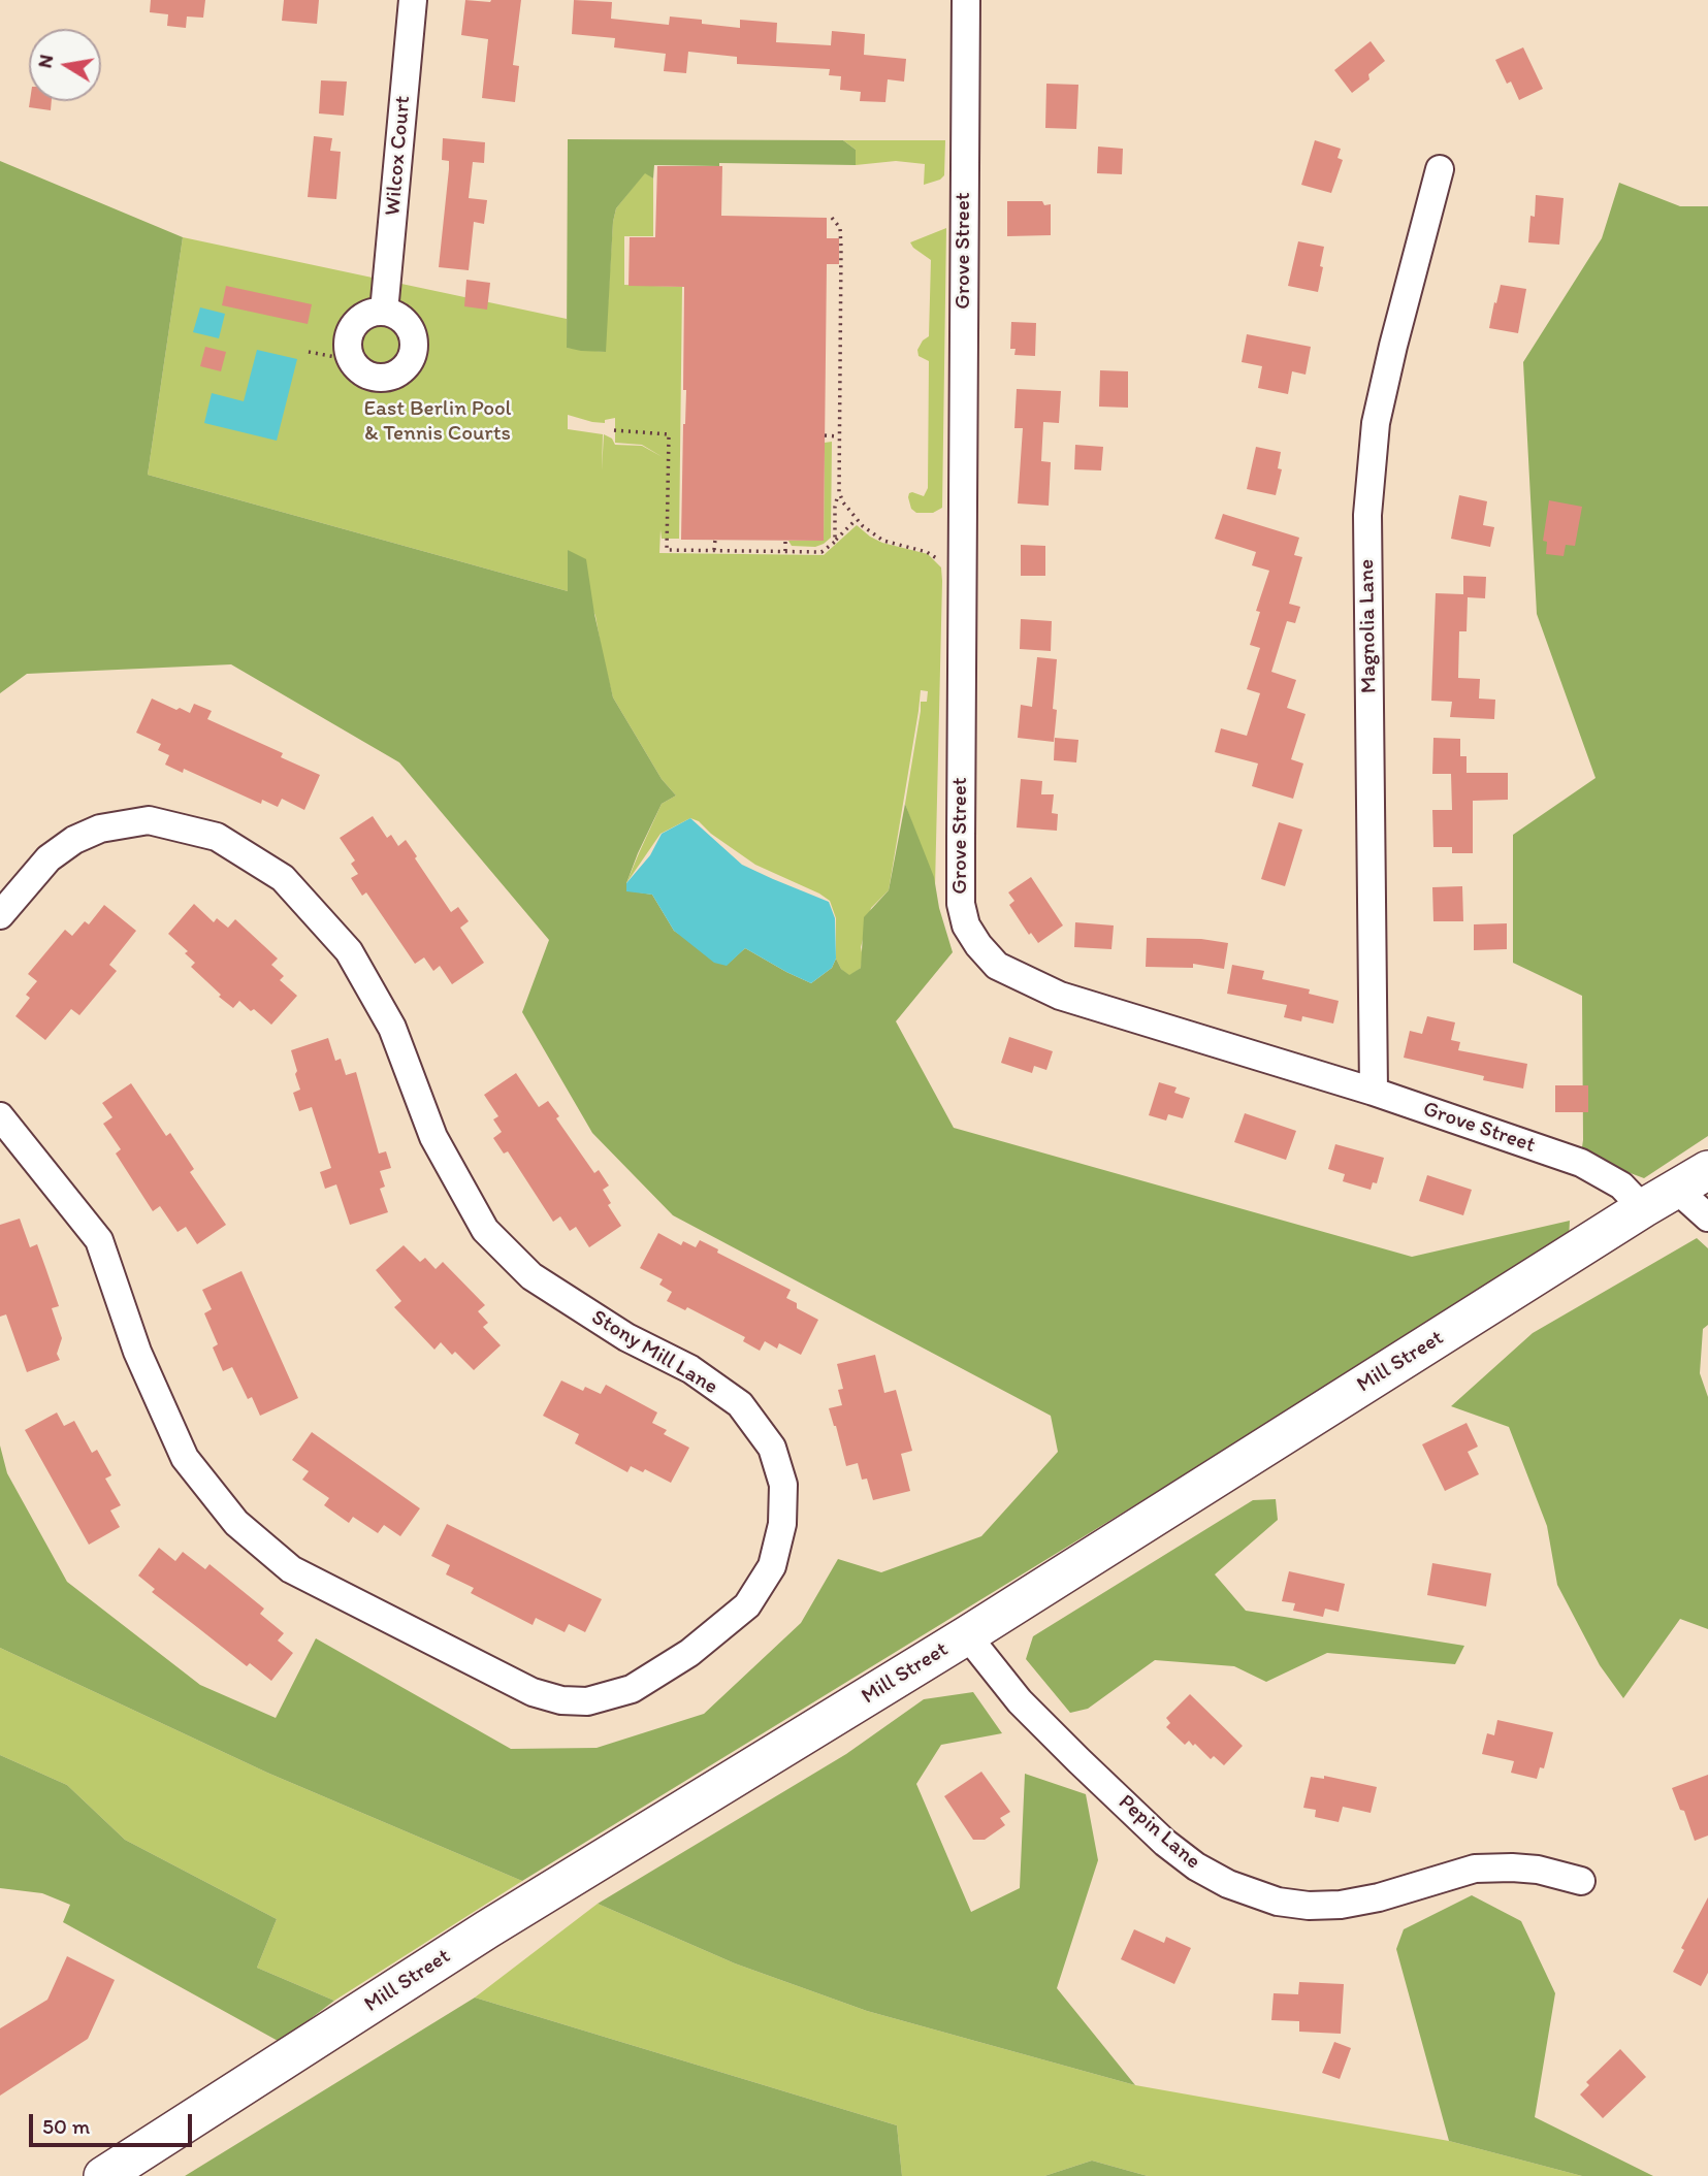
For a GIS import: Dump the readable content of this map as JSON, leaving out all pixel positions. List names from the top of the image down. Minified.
{"streets":{"main road":["Mill Street"],"street":["Wilcox Court","Grove Street","Magnolia Lane","Stony Mill Lane","Pepin Lane"]},"crossings":[["Grove Street","Magnolia Lane"],["Grove Street","Mill Street"],["Mill Street","Pepin Lane"]],"parks":["East Berlin Pool & Tennis Courts"],"scale_bar":"50 m","north":"left"}
